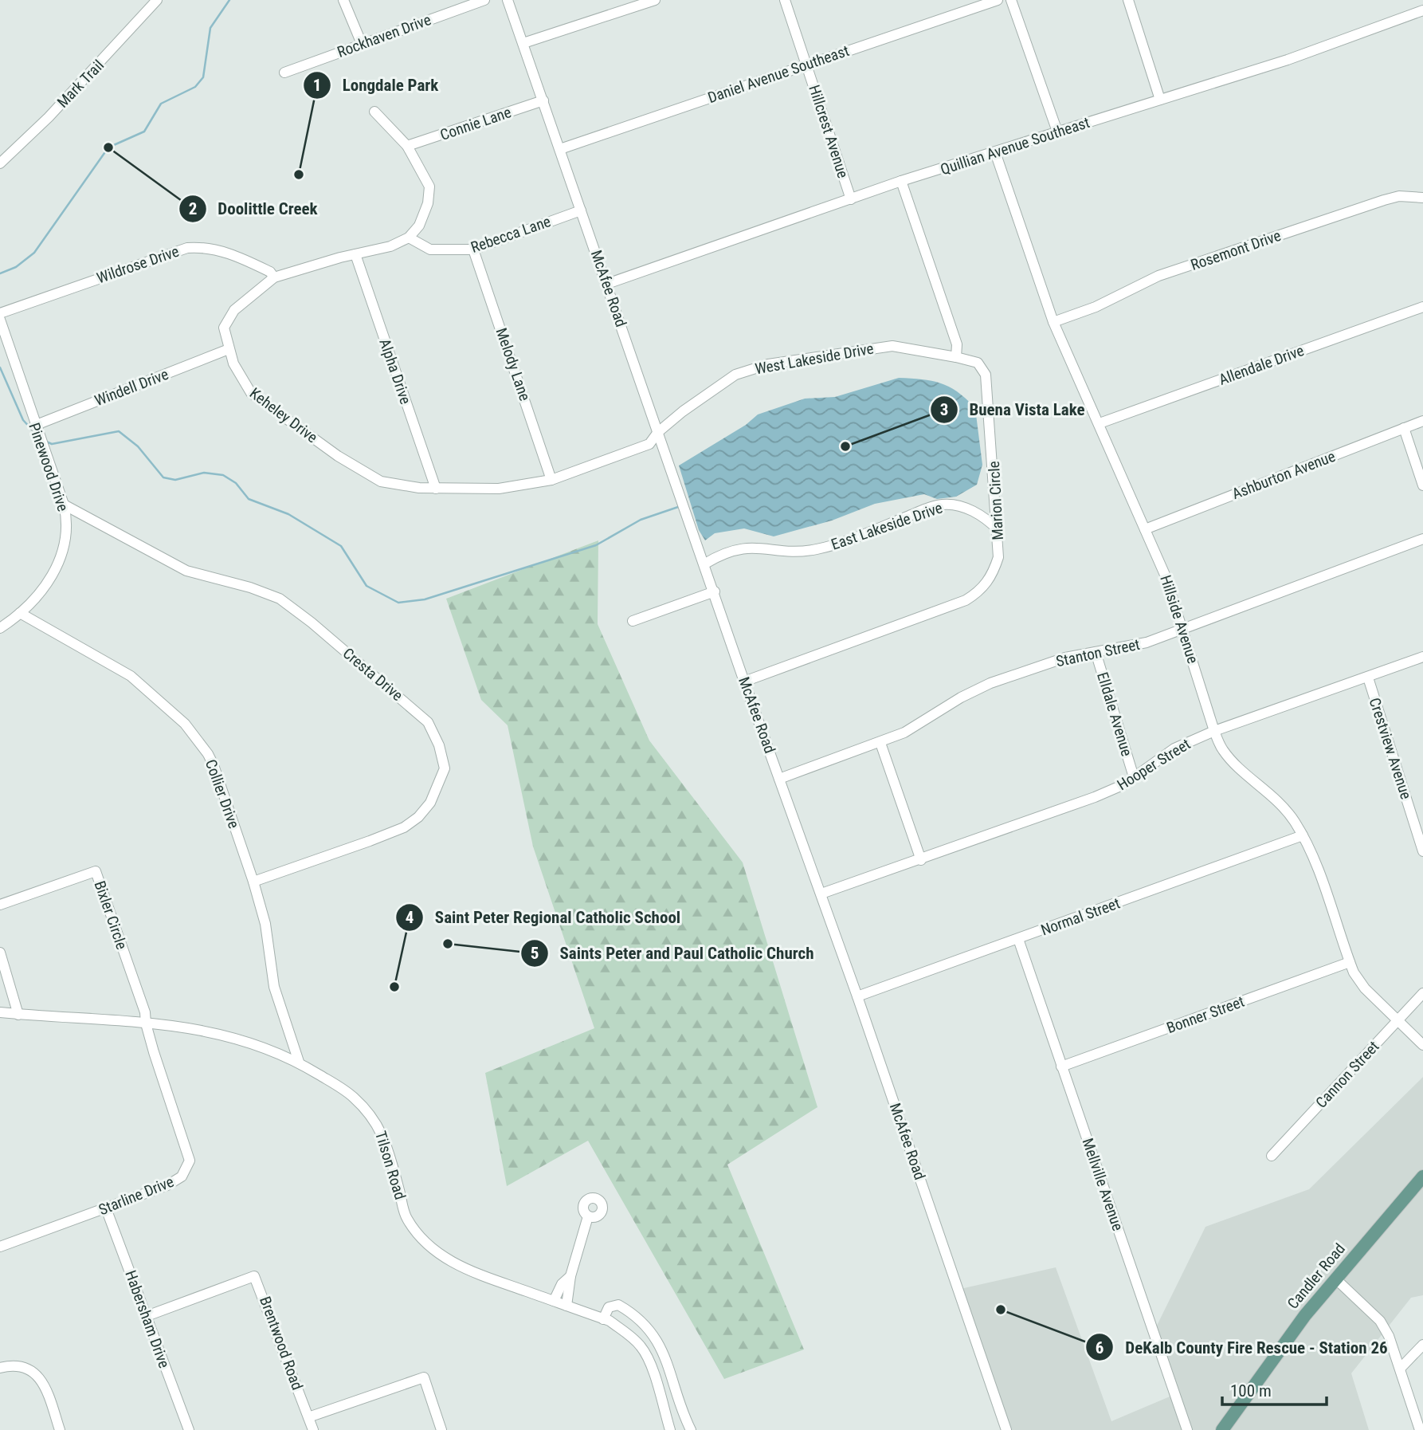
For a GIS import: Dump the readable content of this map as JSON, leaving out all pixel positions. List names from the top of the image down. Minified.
{"streets":{"main road":["Candler Road"],"street":["Rockhaven Drive","Daniel Avenue Southeast","Mark Trail","Connie Lane","Hillcrest Avenue","Quillian Avenue Southeast","Rebecca Lane","Rosemont Drive","Wildrose Drive","McAfee Road","West Lakeside Drive","Melody Lane","Allendale Drive","Alpha Drive","Windell Drive","Keheley Drive","Pinewood Drive","Ashburton Avenue","Marion Circle","East Lakeside Drive","Hillside Avenue","Stanton Street","Cresta Drive","Elldale Avenue","Crestview Avenue","Hooper Street","Collier Drive","Bixler Circle","Normal Street","Bonner Street","Cannon Street","Tilson Road","Mellville Avenue","Starline Drive","Habersham Drive","Brentwood Road"]},"crossings":[["Daniel Avenue Southeast","Hillcrest Avenue"],["Daniel Avenue Southeast","McAfee Road"],["Connie Lane","McAfee Road"],["Hillcrest Avenue","Quillian Avenue Southeast"],["Quillian Avenue Southeast","McAfee Road"],["Quillian Avenue Southeast","Hillside Avenue"],["Rebecca Lane","McAfee Road"],["Rebecca Lane","Melody Lane"],["Rebecca Lane","Keheley Drive"],["Rosemont Drive","Hillside Avenue"],["Wildrose Drive","Keheley Drive"],["McAfee Road","West Lakeside Drive"],["McAfee Road","Keheley Drive"],["McAfee Road","Marion Circle"],["McAfee Road","East Lakeside Drive"],["McAfee Road","Stanton Street"],["McAfee Road","Hooper Street"],["McAfee Road","Normal Street"],["West Lakeside Drive","Keheley Drive"],["West Lakeside Drive","Marion Circle"],["Melody Lane","Keheley Drive"],["Allendale Drive","Hillside Avenue"],["Alpha Drive","Keheley Drive"],["Windell Drive","Keheley Drive"],["Windell Drive","Pinewood Drive"],["Pinewood Drive","Cresta Drive"],["Pinewood Drive","Collier Drive"],["Ashburton Avenue","Hillside Avenue"],["Marion Circle","East Lakeside Drive"],["Hillside Avenue","Stanton Street"],["Hillside Avenue","Hooper Street"],["Hillside Avenue","Normal Street"],["Hillside Avenue","Bonner Street"],["Hillside Avenue","Cannon Street"],["Stanton Street","Elldale Avenue"],["Cresta Drive","Collier Drive"],["Elldale Avenue","Hooper Street"],["Crestview Avenue","Hooper Street"],["Collier Drive","Tilson Road"],["Bixler Circle","Tilson Road"],["Bixler Circle","Starline Drive"],["Normal Street","Mellville Avenue"],["Bonner Street","Mellville Avenue"],["Tilson Road","Starline Drive"],["Starline Drive","Habersham Drive"],["Habersham Drive","Brentwood Road"]],"places":["Doolittle Creek","Longdale Park","Buena Vista Lake","Saints Peter and Paul Catholic Church","Saint Peter Regional Catholic School","DeKalb County Fire Rescue - Station 26"],"scale_bar":"100 m"}
